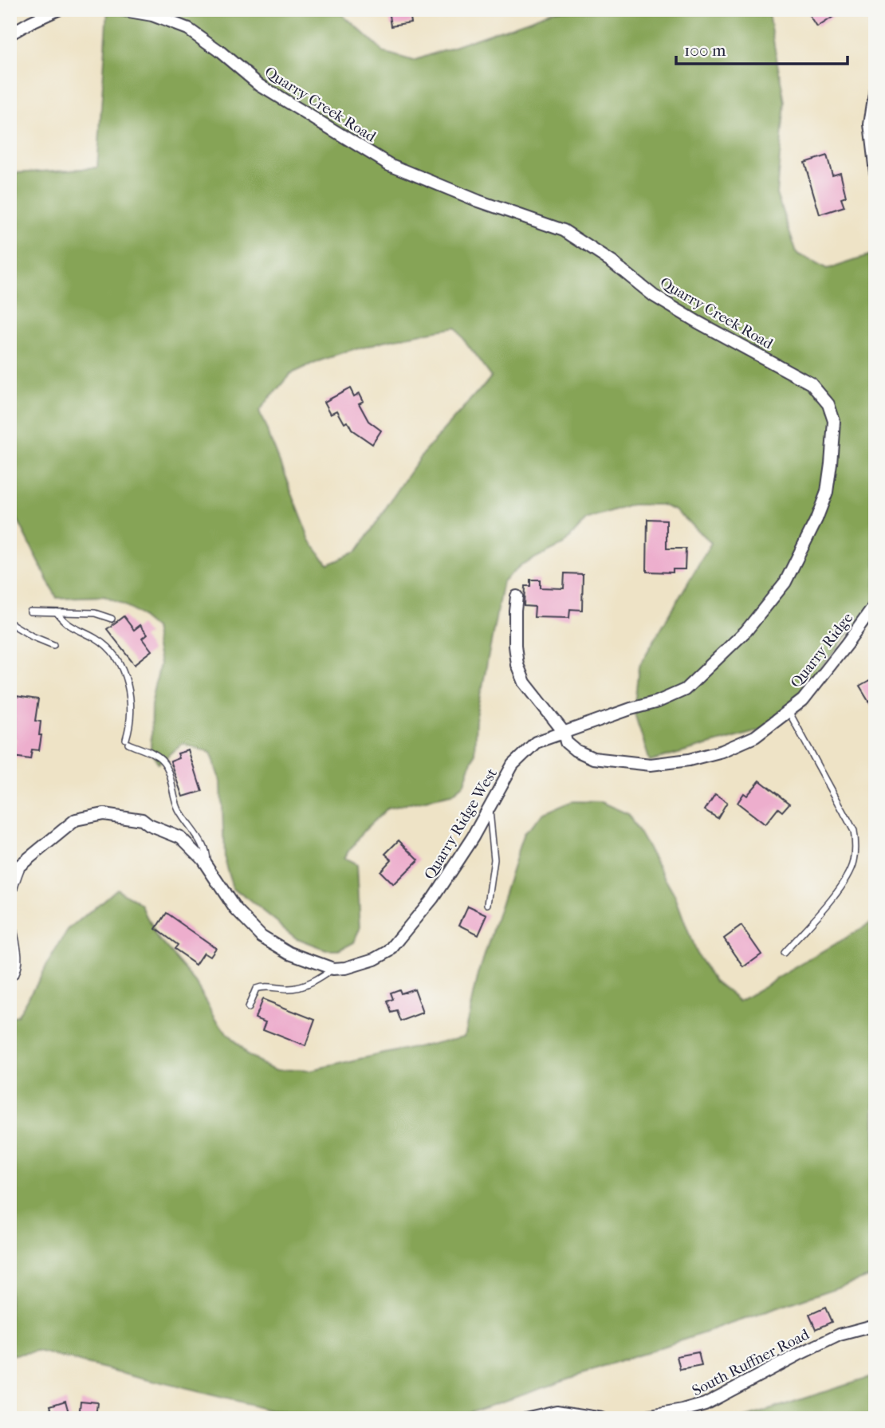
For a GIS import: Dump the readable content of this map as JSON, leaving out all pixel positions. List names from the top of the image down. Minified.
{"streets":{"street":["Quarry Creek Road","Quarry Ridge","Quarry Ridge West","South Ruffner Road"]},"crossings":[["Quarry Creek Road","Quarry Ridge"],["Quarry Creek Road","Quarry Ridge West"],["Quarry Ridge","Quarry Ridge West"]],"scale_bar":"100 m"}
